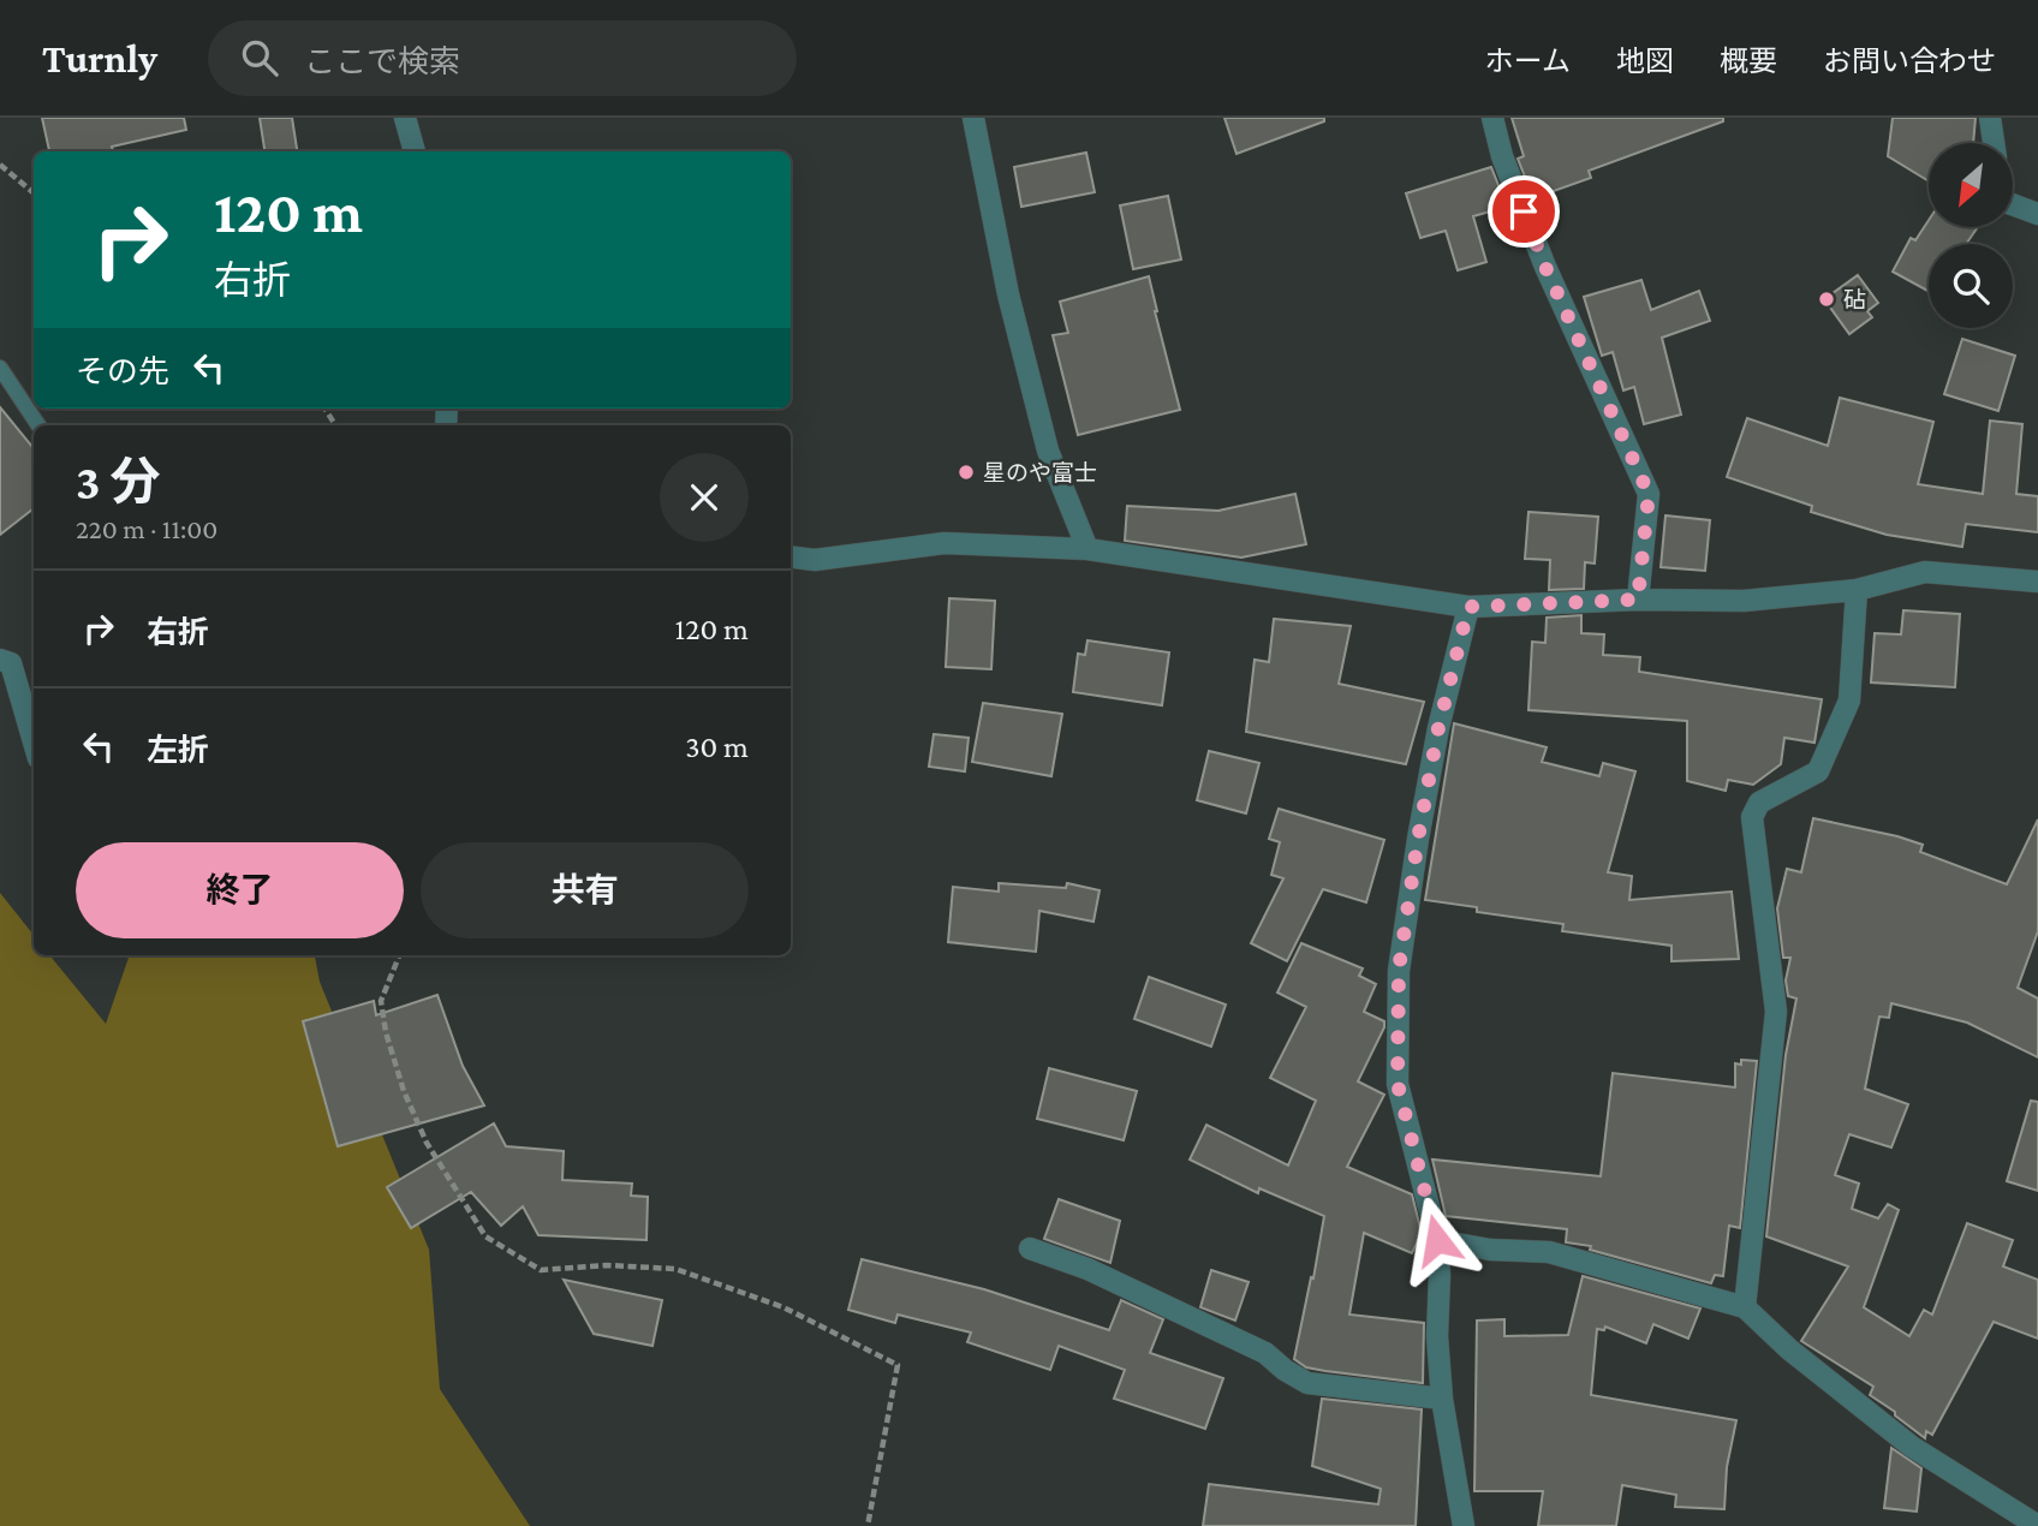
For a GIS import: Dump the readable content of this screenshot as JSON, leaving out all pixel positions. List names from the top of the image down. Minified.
{"places":["砧","星のや富士"],"north":"bottom left","page":{"header":"Turnly","search":"ここで検索","nav":["ホーム","地図","概要","お問い合わせ"],"turn":["120 m","右折"],"then":"その先","heading":["3 分","220 m · 11:00"],"list":[{"name":"右折","value":"120 m"},{"name":"左折","value":"30 m"}],"buttons":["終了","共有"]}}
